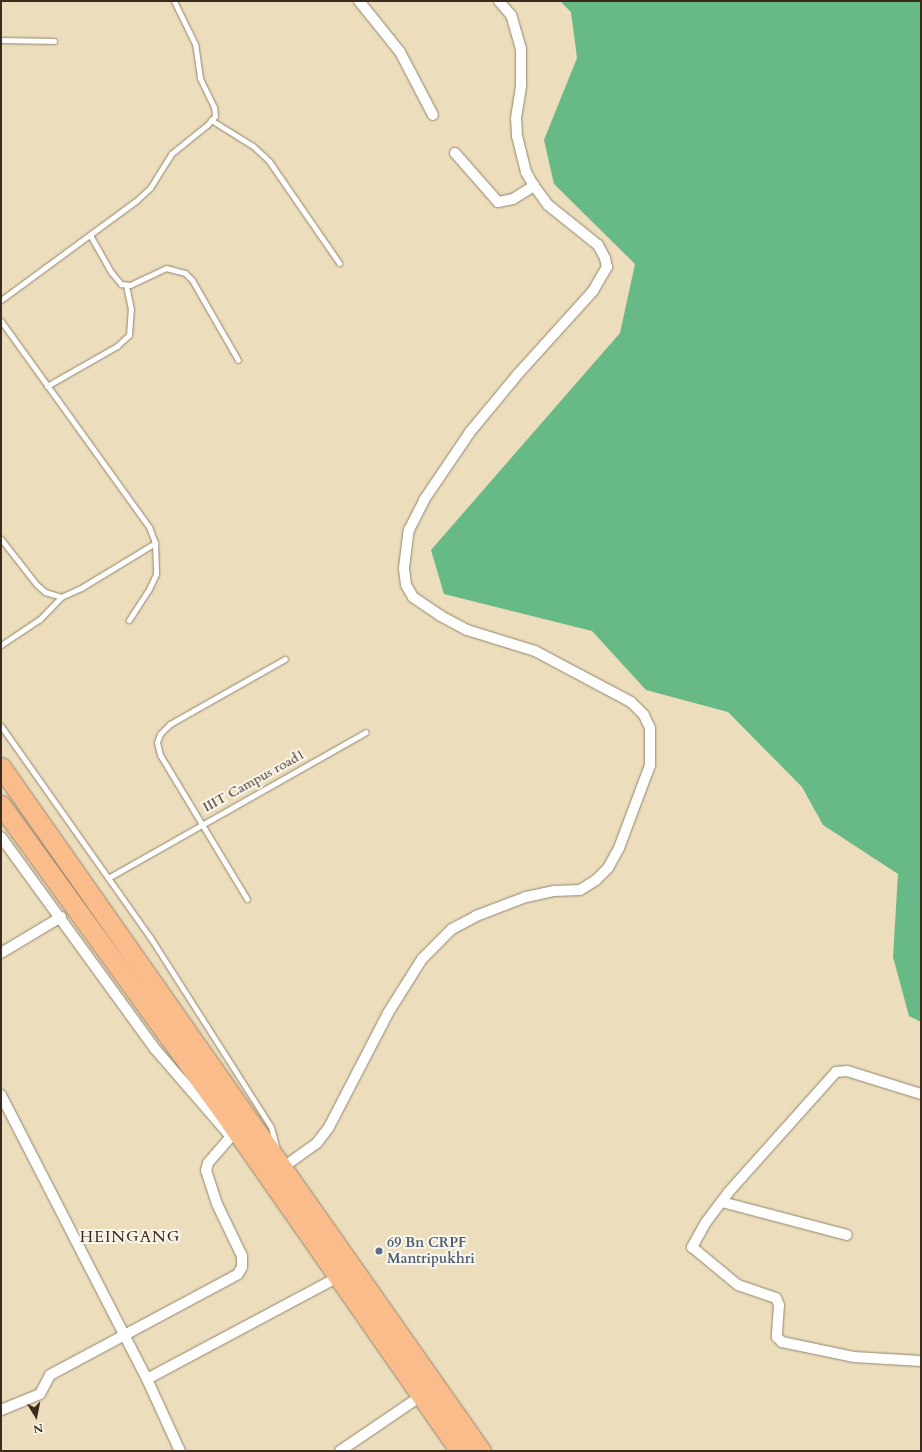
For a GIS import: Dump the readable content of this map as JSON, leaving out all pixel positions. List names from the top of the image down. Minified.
{"streets":{"lane":["IIIT Campus road1"]},"districts":["HEINGANG"],"places":["69 Bn CRPF Mantripukhri"],"north":"bottom"}
